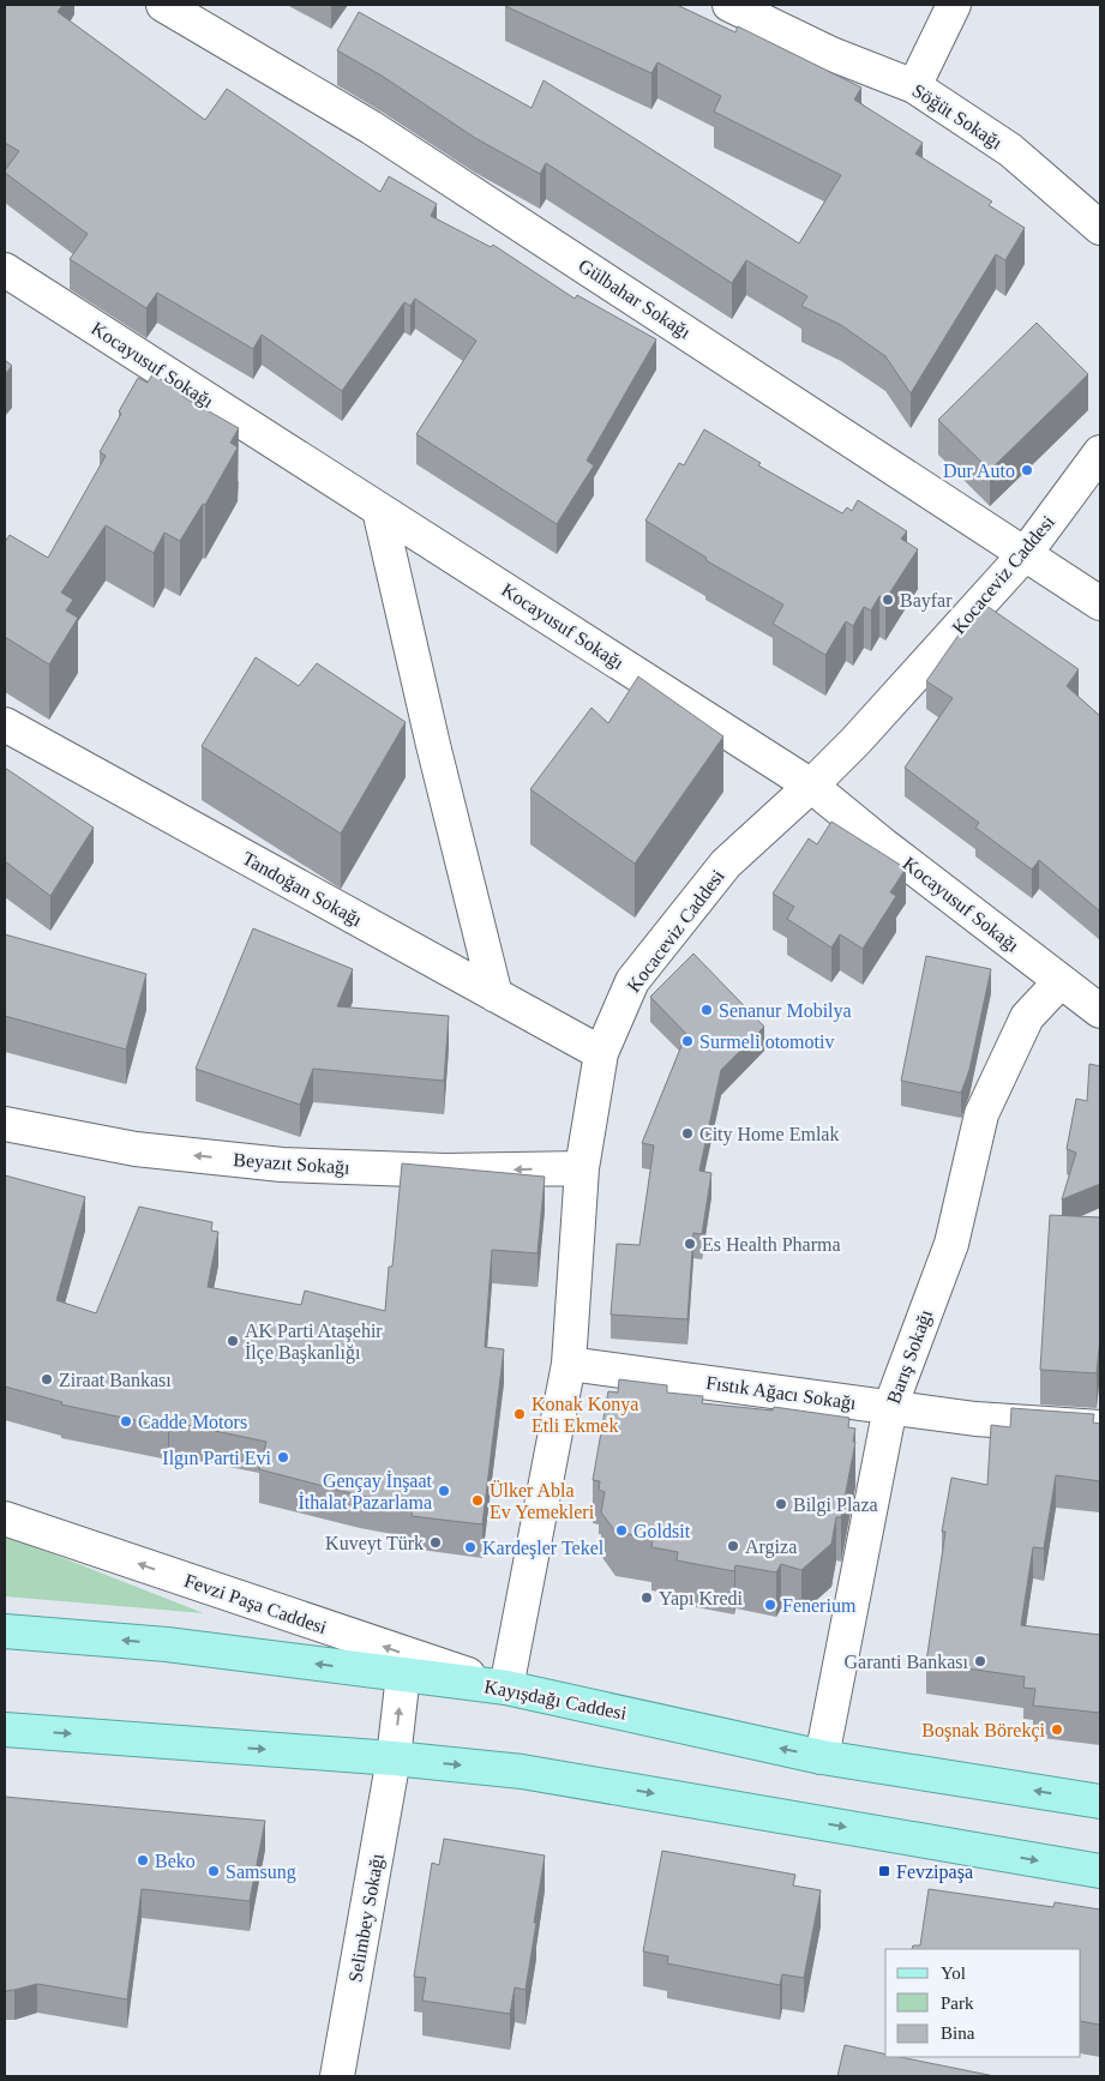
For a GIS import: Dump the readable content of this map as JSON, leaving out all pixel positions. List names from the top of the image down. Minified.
{"streets":{"main road":["Kayışdağı Caddesi"],"street":["Söğüt Sokağı","Gülbahar Sokağı","Kocayusuf Sokağı","Kocaceviz Caddesi","Tandoğan Sokağı","Beyazıt Sokağı","Barış Sokağı","Fıstık Ağacı Sokağı","Fevzi Paşa Caddesi","Selimbey Sokağı"]},"crossings":[["Gülbahar Sokağı","Kocaceviz Caddesi"],["Kocayusuf Sokağı","Kocaceviz Caddesi"],["Kocayusuf Sokağı","Barış Sokağı"],["Kocaceviz Caddesi","Tandoğan Sokağı"],["Kocaceviz Caddesi","Beyazıt Sokağı"],["Kocaceviz Caddesi","Fıstık Ağacı Sokağı"],["Kocaceviz Caddesi","Fevzi Paşa Caddesi"],["Kocaceviz Caddesi","Kayışdağı Caddesi"],["Barış Sokağı","Fıstık Ağacı Sokağı"],["Barış Sokağı","Kayışdağı Caddesi"],["Fevzi Paşa Caddesi","Kayışdağı Caddesi"],["Kayışdağı Caddesi","Selimbey Sokağı"]],"one_way":["Beyazıt Sokağı","Fevzi Paşa Caddesi"],"places":{"other":["Dur Auto","Bayfar","Senanur Mobilya","Surmeli otomotiv","City Home Emlak","Es Health Pharma","AK Parti Ataşehir İlçe Başkanlığı","Ziraat Bankası","Konak Konya Etli Ekmek","Cadde Motors","Ilgın Parti Evi","Gençay İnşaat İthalat Pazarlama","Ülker Abla Ev Yemekleri","Bilgi Plaza","Goldsit","Kuveyt Türk","Argiza","Kardeşler Tekel","Yapı Kredi","Fenerium","Garanti Bankası","Boşnak Börekçi","Beko","Samsung"],"transit":["Fevzipaşa"]},"legend":["Yol","Park","Bina"]}
